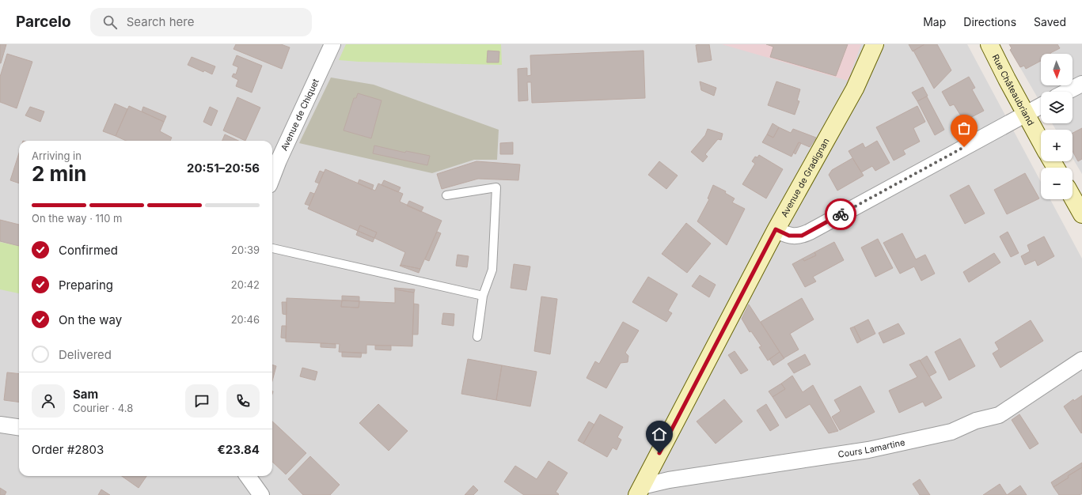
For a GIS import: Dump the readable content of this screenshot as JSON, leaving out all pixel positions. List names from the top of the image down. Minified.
{"streets":{"street":["Rue Châteaubriand","Avenue de Chiquet","Avenue de Gradignan","Cours Lamartine"]},"crossings":[["Avenue de Gradignan","Cours Lamartine"]],"north":"bottom","page":{"header":"Parcelo","search":"Search here","nav":["Map","Directions","Saved"],"map_buttons":["+","−"],"heading":["2 min","Arriving in","20:51–20:56"],"panel":["Sam","Courier · 4.8","Order #2803","€23.84"],"bar":"On the way · 110 m","list":[["Confirmed","20:39"],["Preparing","20:42"],["On the way","20:46"],"Delivered"]}}
